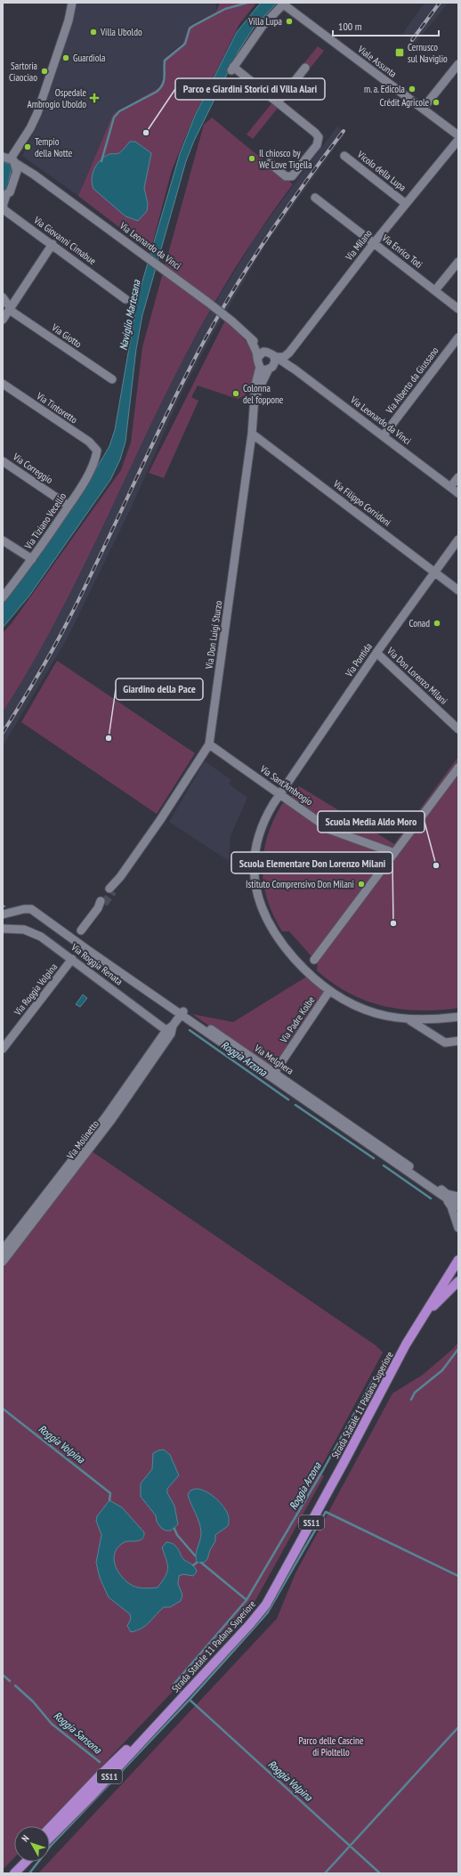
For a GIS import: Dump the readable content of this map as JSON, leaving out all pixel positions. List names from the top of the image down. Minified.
{"streets":{"main road":["Strada Statale 11 Padana Superiore","SS11"],"street":["Viale Assunta","Vicolo della Lupa","Via Giovanni Cimabue","Via Milano","Via Leonardo da Vinci","Via Enrico Toti","Via Giotto","Via Alberto da Giussano","Via Tintoretto","Via Correggio","Via Filippo Corridoni","Via Tiziano Vecellio","Via Don Luigi Sturzo","Via Pontida","Via Don Lorenzo Milani","Via Sant'Ambrogio","Via Roggia Renata","Via Roggia Volpina","Via Padre Kolbe","Via Melghera","Via Molinetto"]},"crossings":[["Vicolo della Lupa","Via Milano"],["Via Milano","Via Leonardo da Vinci"],["Via Milano","Via Enrico Toti"],["Via Milano","Via Don Luigi Sturzo"],["Via Leonardo da Vinci","Via Alberto da Giussano"],["Via Leonardo da Vinci","Via Don Luigi Sturzo"],["Via Tintoretto","Via Tiziano Vecellio"],["Via Correggio","Via Tiziano Vecellio"],["Via Filippo Corridoni","Via Don Luigi Sturzo"],["Via Filippo Corridoni","Via Pontida"],["Via Don Luigi Sturzo","Via Sant'Ambrogio"],["Via Pontida","Via Don Lorenzo Milani"],["Via Pontida","Via Sant'Ambrogio"],["Via Roggia Renata","Via Roggia Volpina"],["Via Roggia Renata","Via Molinetto"],["Via Padre Kolbe","Via Melghera"],["Via Melghera","Via Molinetto"]],"water":["Naviglio Martesana","Roggia Arzona","Roggia Volpina","Roggia Sansona"],"parks":["Parco delle Cascine di Pioltello"],"places":{"other":["Villa Lupa","Villa Uboldo","Guardiola","Sartoria Ciaociao","m. a. Edicola","Crédit Agricole","Parco e Giardini Storici di Villa Alari","Tempio della Notte","Il chiosco by We Love Tigella","Colonna del foppone","Conad","Giardino della Pace","Scuola Media Aldo Moro","Istituto Comprensivo Don Milani","Scuola Elementare Don Lorenzo Milani"],"transit":["Cernusco sul Naviglio"],"health":["Ospedale Ambrogio Uboldo"]},"scale_bar":"100 m","north":"top left"}
